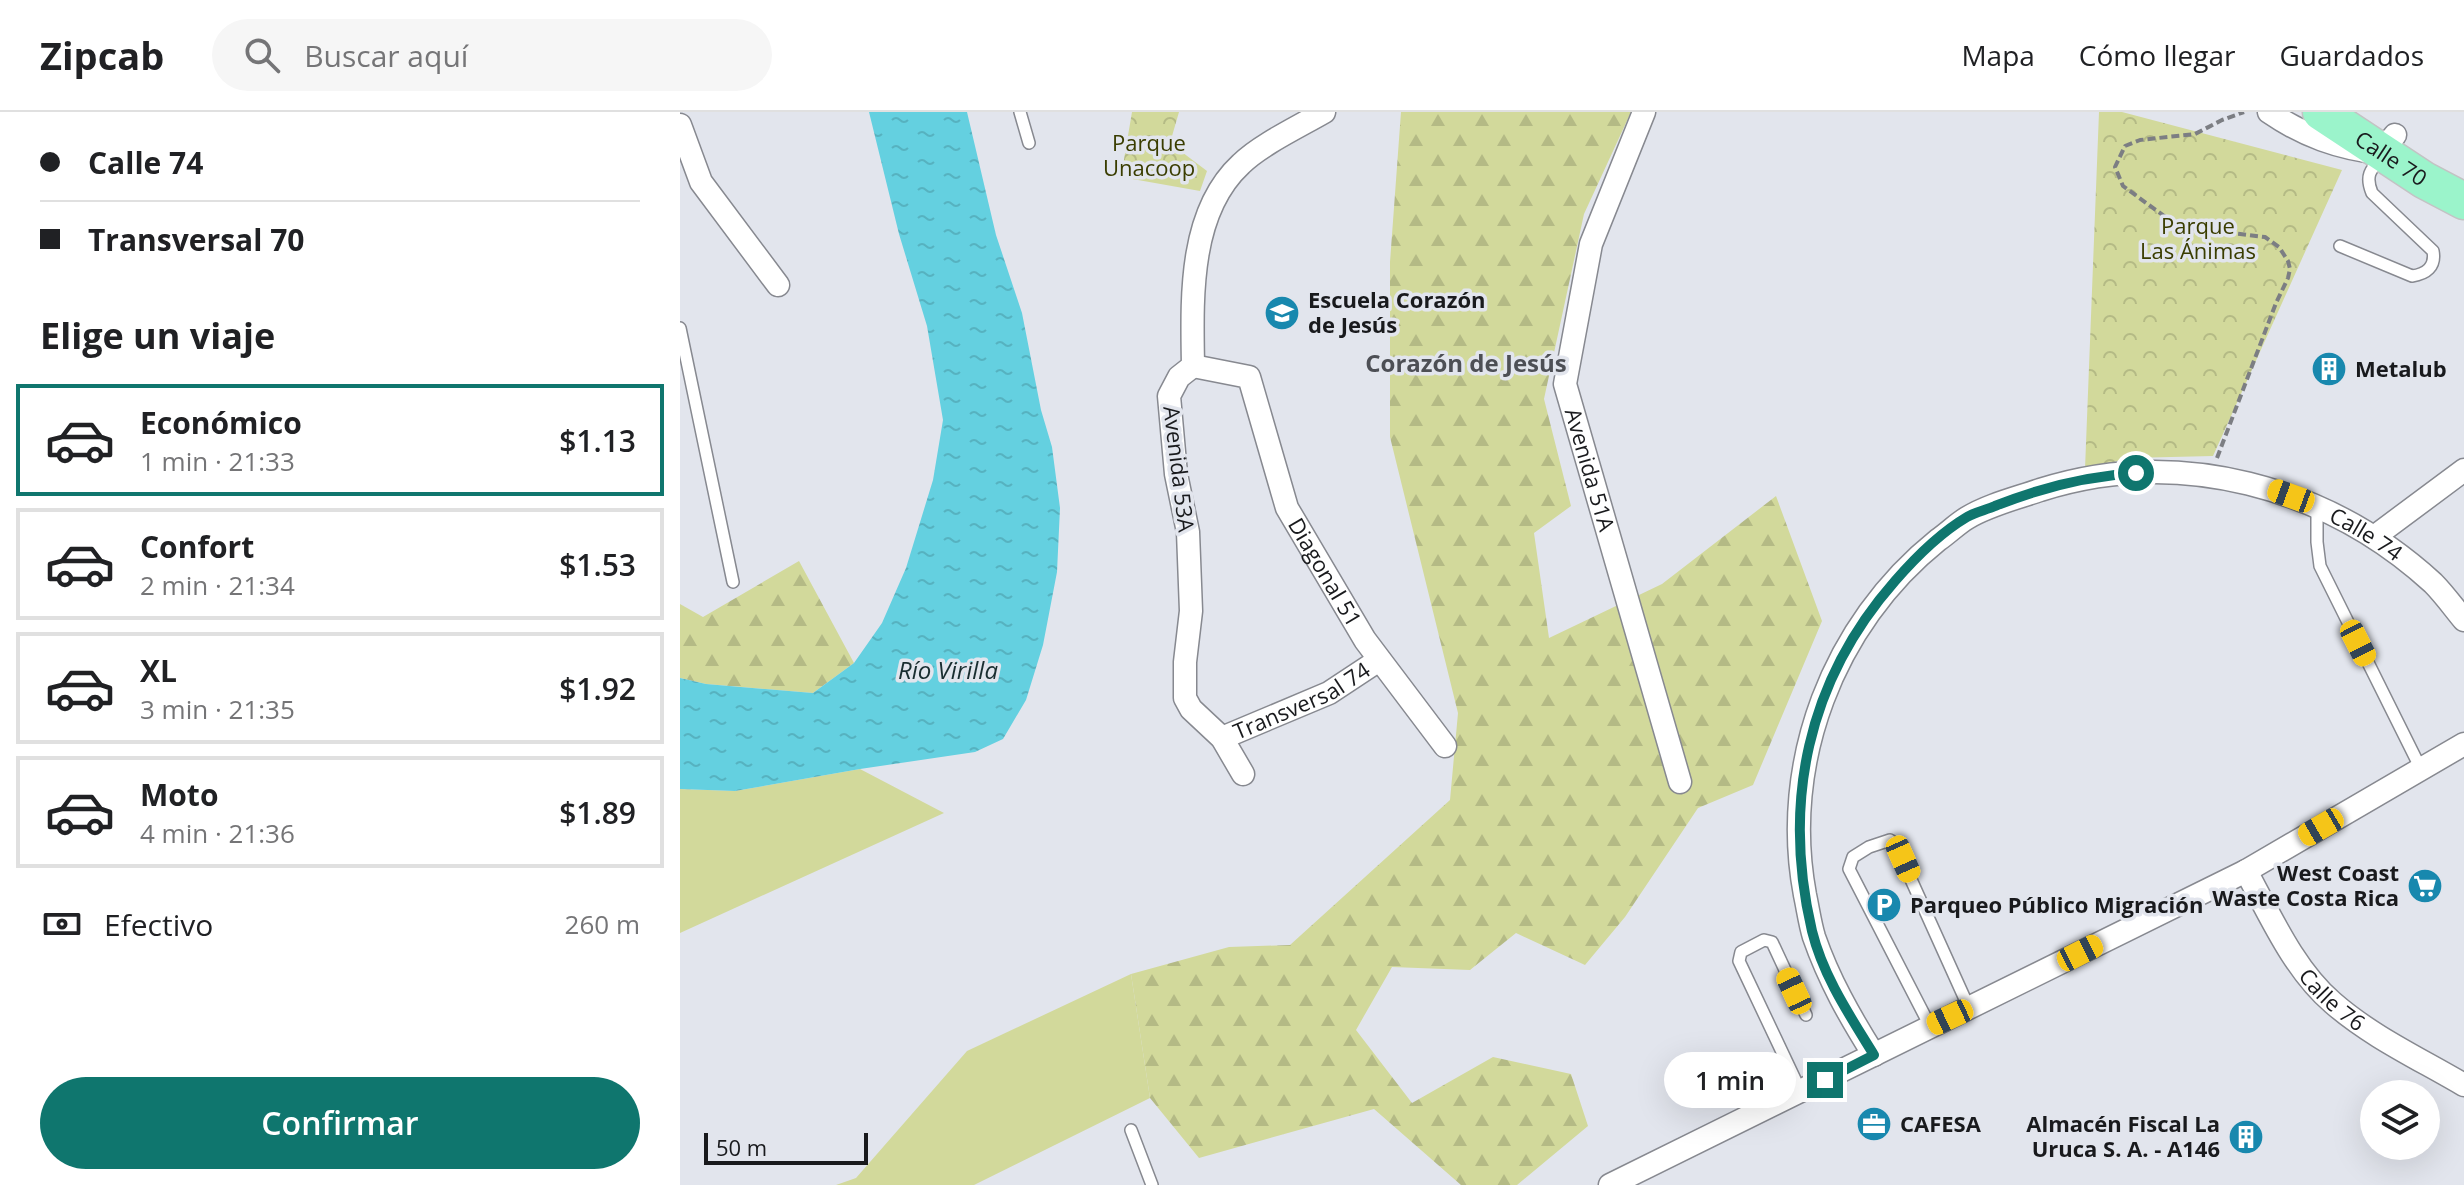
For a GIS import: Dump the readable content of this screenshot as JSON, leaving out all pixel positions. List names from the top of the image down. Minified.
{"streets":{"main road":["Calle 70"],"street":["Avenida 53A","Avenida 51A","Calle 74","Diagonal 51","Transversal 74","Calle 76"]},"crossings":[["Avenida 53A","Diagonal 51"],["Avenida 53A","Transversal 74"],["Diagonal 51","Transversal 74"]],"districts":["Corazón de Jesús"],"water":["Río Virilla"],"parks":["Parque Unacoop","Parque Las Ánimas"],"places":{"school or university":["Escuela Corazón de Jesús"],"building":["Metalub","Almacén Fiscal La Uruca S. A. - A146"],"supermarket":["West Coast Waste Costa Rica"],"parking":["Parqueo Público Migración"],"office":["CAFESA"]},"scale_bar":"50 m","page":{"header":"Zipcab","search":"Buscar aquí","nav":["Mapa","Cómo llegar","Guardados"],"banner":["Calle 74","Transversal 70"],"heading":"Elige un viaje","list":[{"name":"Económico","note":"1 min · 21:33","value":"$1.13"},{"name":"Confort","note":"2 min · 21:34","value":"$1.53"},{"name":"XL","note":"3 min · 21:35","value":"$1.92"},{"name":"Moto","note":"4 min · 21:36","value":"$1.89"}],"pay":["Efectivo","260 m"],"bubble":"1 min","buttons":"Confirmar","scale":"50 m"}}
